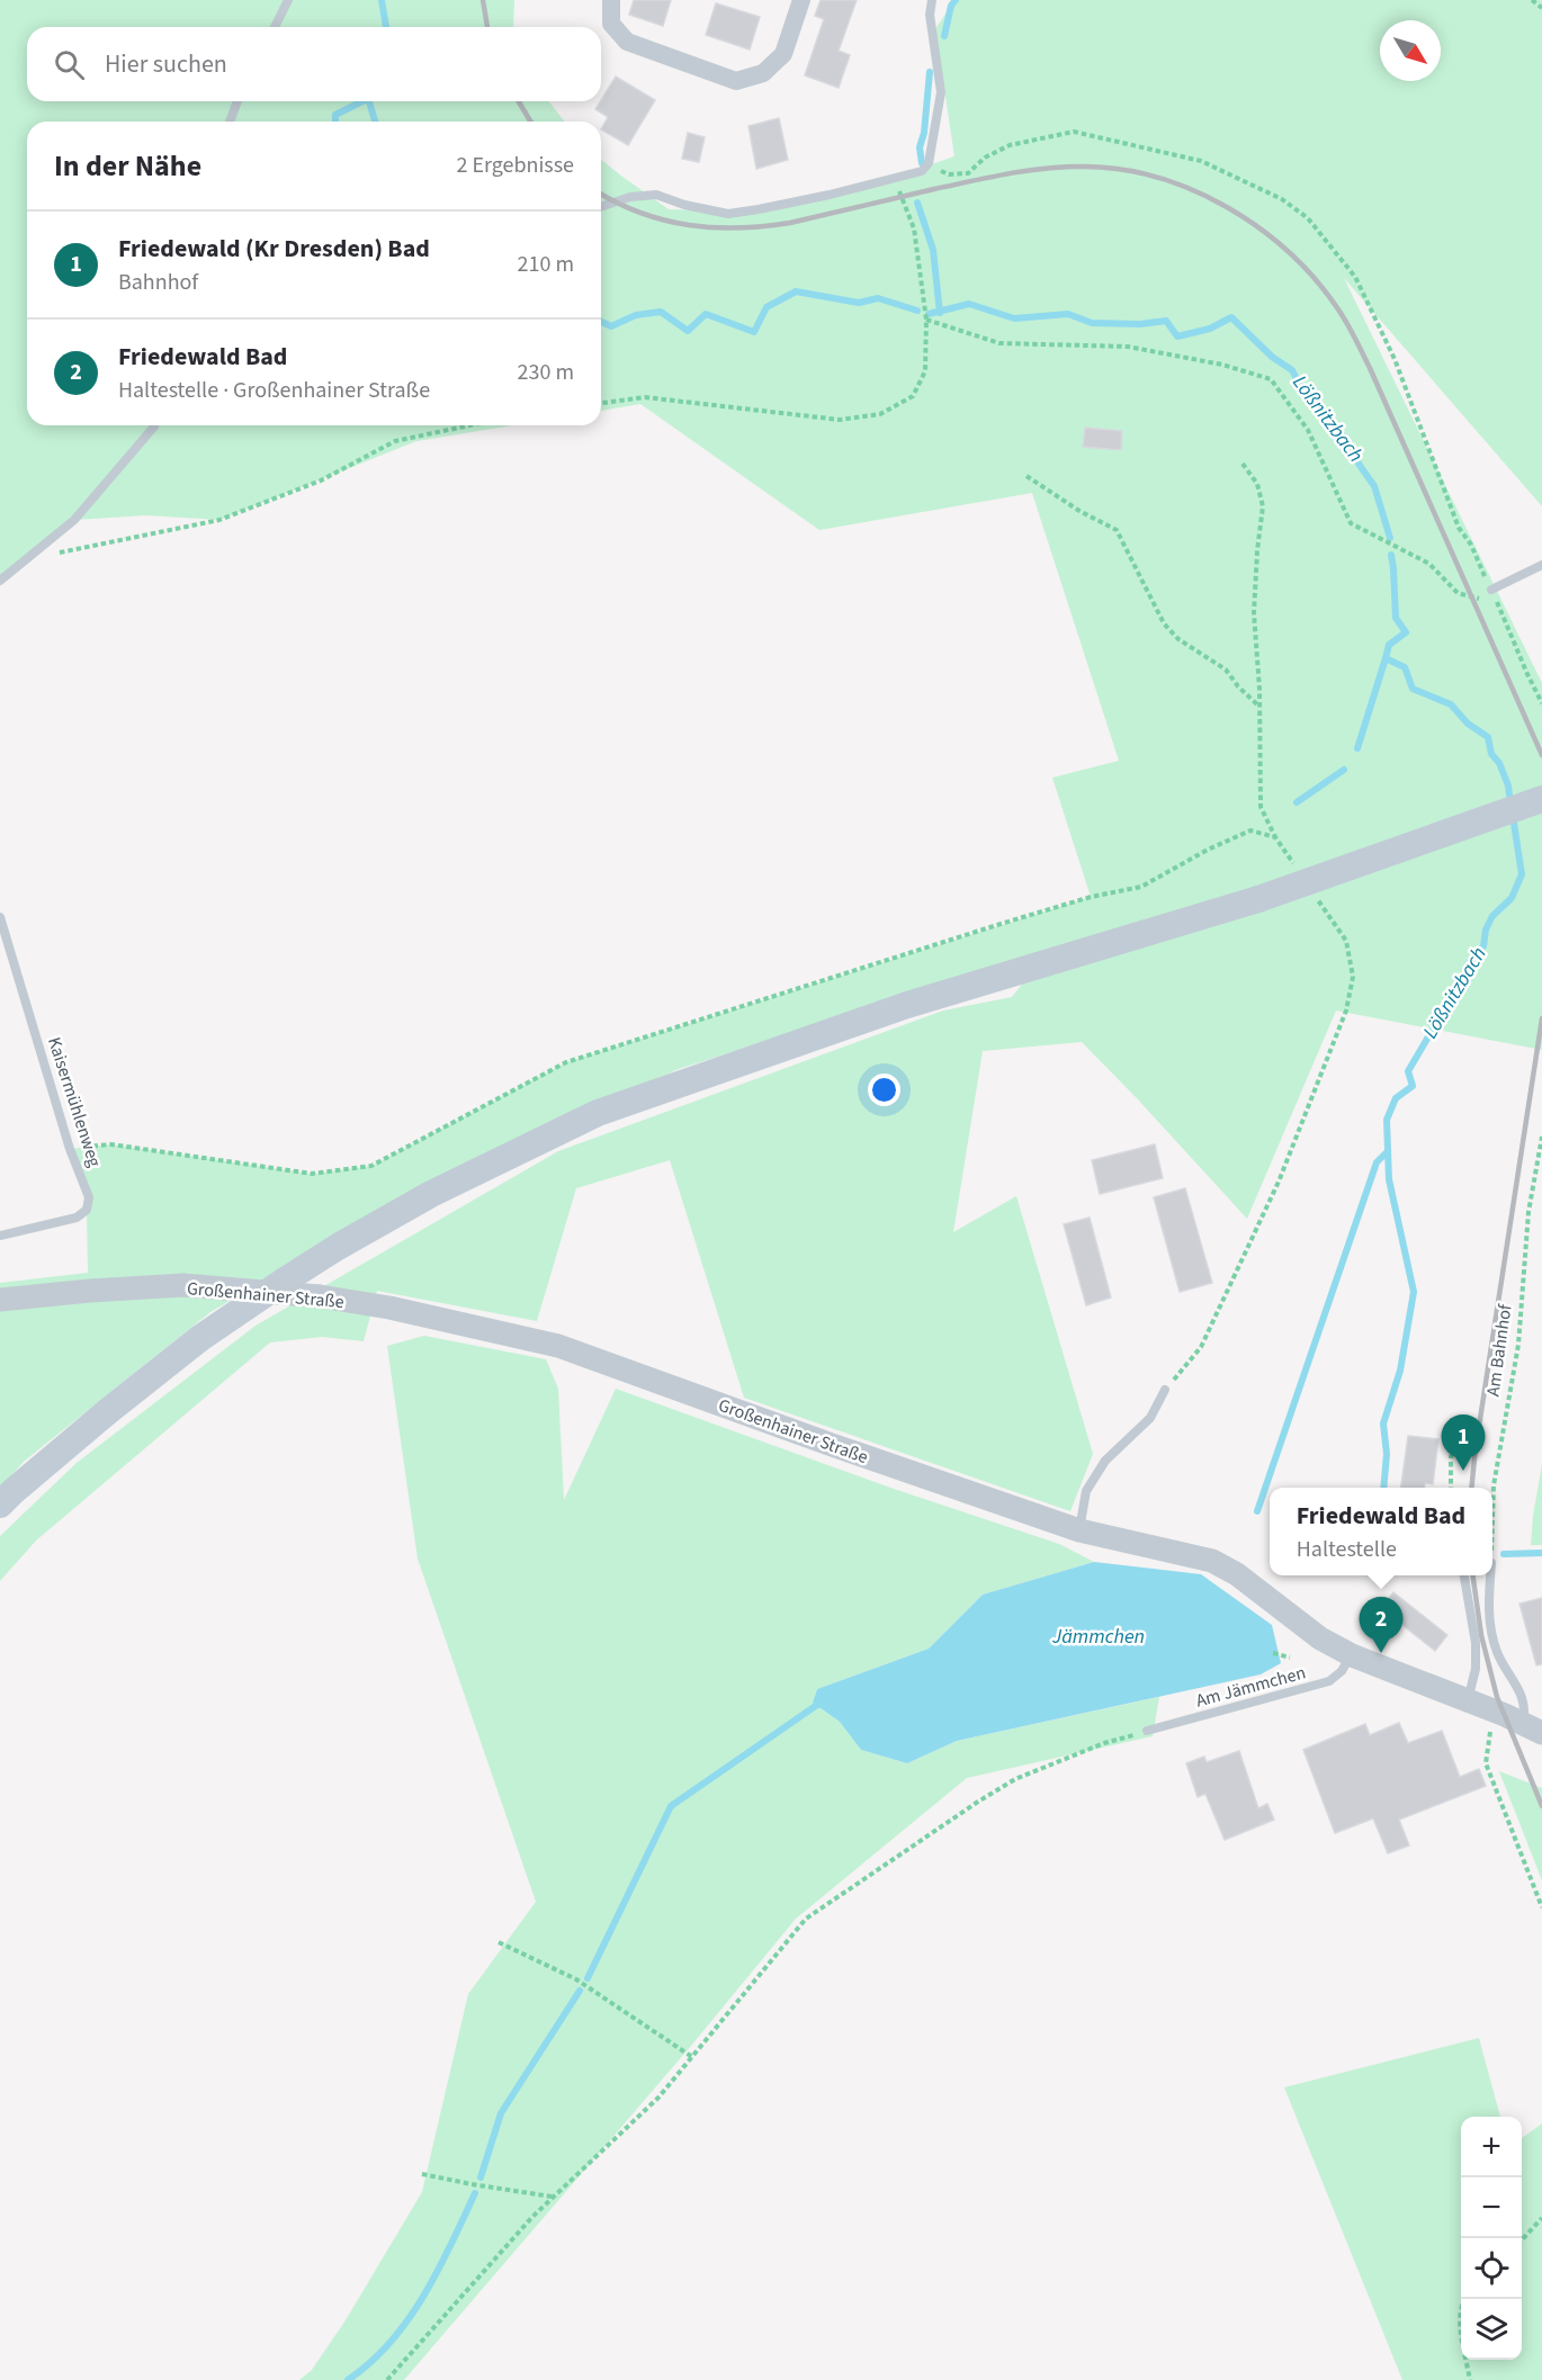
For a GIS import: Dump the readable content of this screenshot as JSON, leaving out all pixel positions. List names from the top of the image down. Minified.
{"streets":{"street":["Großenhainer Straße"],"lane":["Kaisermühlenweg","Am Jämmchen"],"path":["Am Bahnhof"]},"crossings":[["Großenhainer Straße","Am Jämmchen"]],"water":["Lößnitzbach","Jämmchen"],"north":"bottom right","page":{"search":"Hier suchen","heading":["In der Nähe","2 Ergebnisse"],"list":[{"mark":"1","name":"Friedewald (Kr Dresden) Bad","note":"Bahnhof","value":"210 m"},{"mark":"2","name":"Friedewald Bad","note":"Haltestelle · Großenhainer Straße","value":"230 m"}],"pins":["1","2"],"popup":["Friedewald Bad","Haltestelle"],"map_buttons":["+","−"]}}
